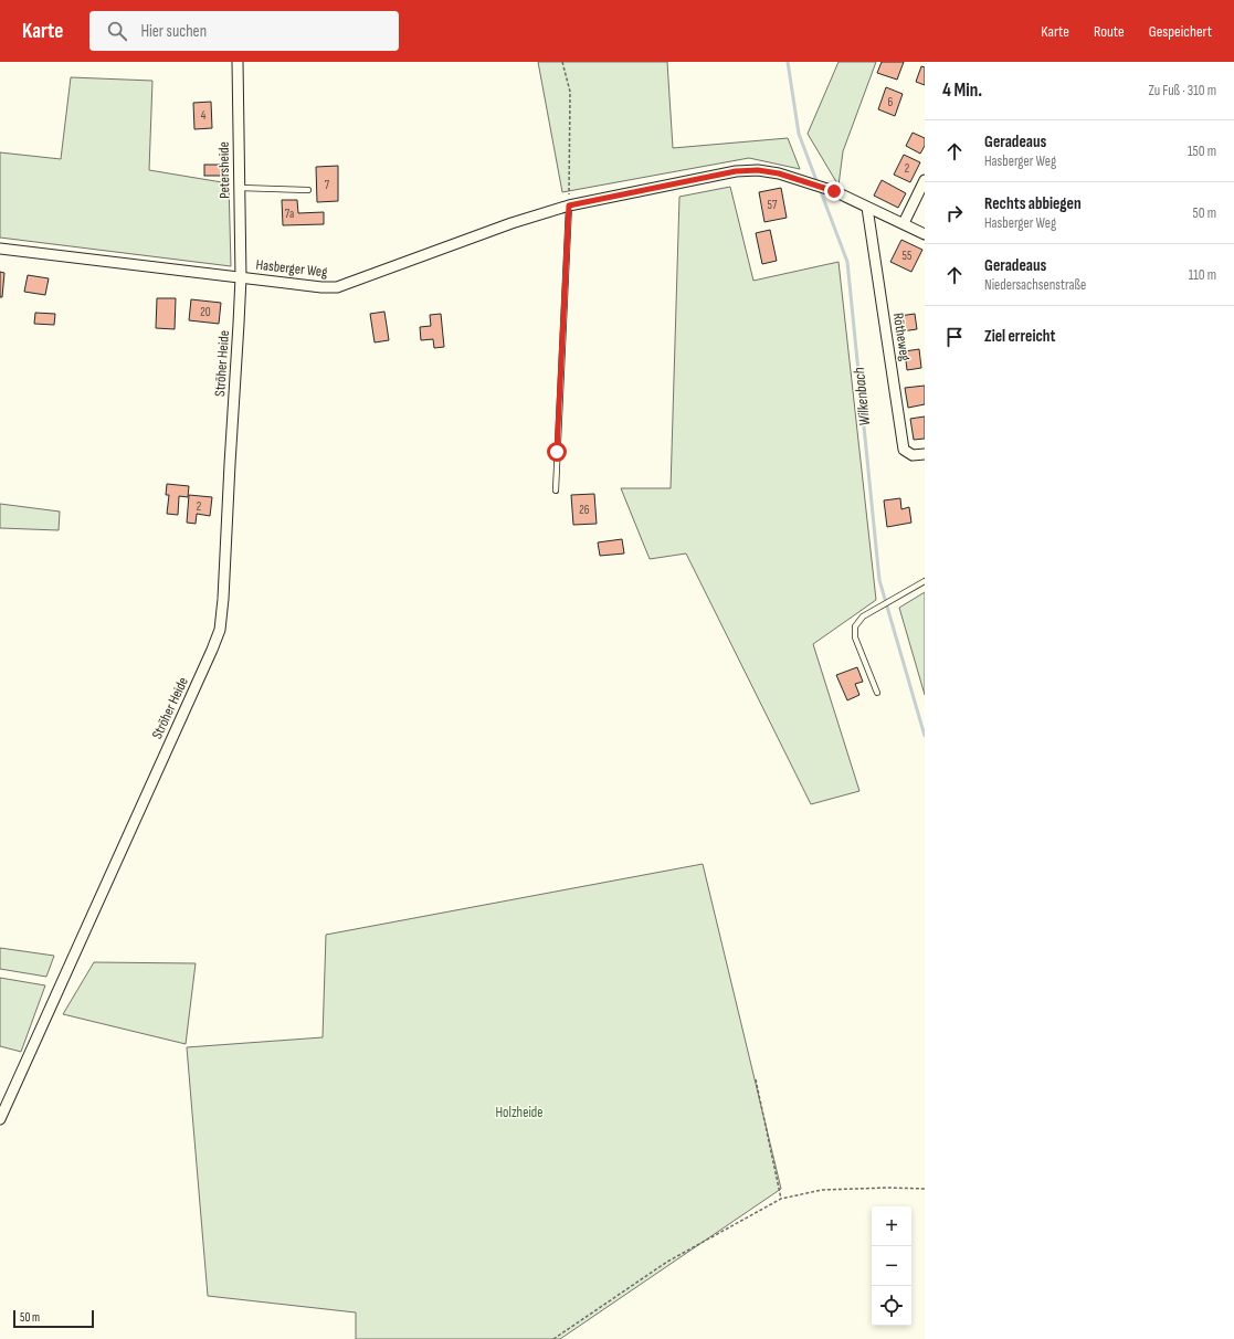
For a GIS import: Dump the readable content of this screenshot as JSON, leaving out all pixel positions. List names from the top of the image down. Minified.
{"streets":{"street":["Petersheide","Hasberger Weg","Rötheweg","Ströher Heide"]},"crossings":[["Petersheide","Hasberger Weg"],["Petersheide","Ströher Heide"],["Hasberger Weg","Rötheweg"],["Hasberger Weg","Ströher Heide"]],"water":["Wilkenbach"],"parks":["Holzheide"],"house_numbers":["6","4","2","7","57","7a","55","20","2","26"],"scale_bar":"50 m","page":{"header":"Karte","search":"Hier suchen","nav":["Karte","Route","Gespeichert"],"heading":["4 Min.","Zu Fuß · 310 m"],"list":[["Geradeaus","Hasberger Weg","150 m"],["Rechts abbiegen","Hasberger Weg","50 m"],["Geradeaus","Niedersachsenstraße","110 m"],"Ziel erreicht"],"map_buttons":["+","−"],"scale":"50 m"}}
